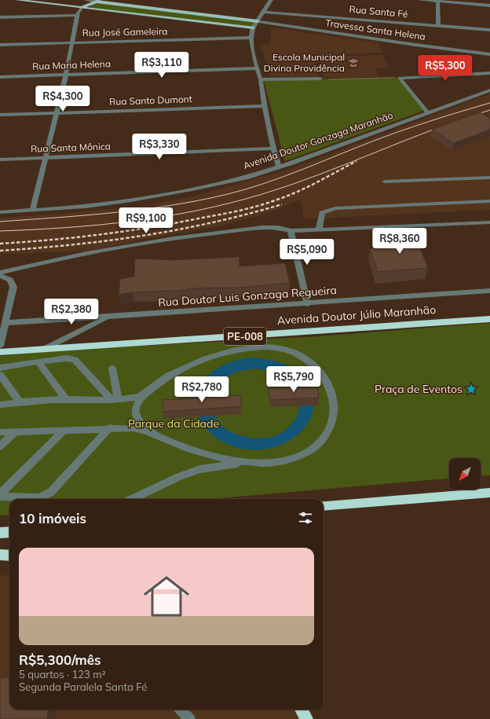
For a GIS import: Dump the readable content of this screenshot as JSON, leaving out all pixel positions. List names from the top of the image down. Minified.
{"streets":{"highway":["Avenida Doutor Júlio Maranhão","PE-008"],"street":["Rua Santa Fé","Travessa Santa Helena","Rua José Gameleira","Rua Maria Helena","Rua Santo Dumont","Avenida Doutor Gonzaga Maranhão","Rua Santa Mônica","Rua Doutor Luis Gonzaga Regueira"]},"parks":["Parque da Cidade"],"places":{"school or university":["Escola Municipal Divina Providência"],"place":["Praça de Eventos"]},"north":"bottom left","page":{"price":["R$3,110","R$5,300","R$4,300","R$3,330","R$9,100","R$8,360","R$5,090","R$2,380","R$5,790","R$2,780"],"heading":"10 imóveis","list":[{"name":"R$5,300/mês","note":"5 quartos · 123 m² · Segunda Paralela Santa Fé"}]}}
